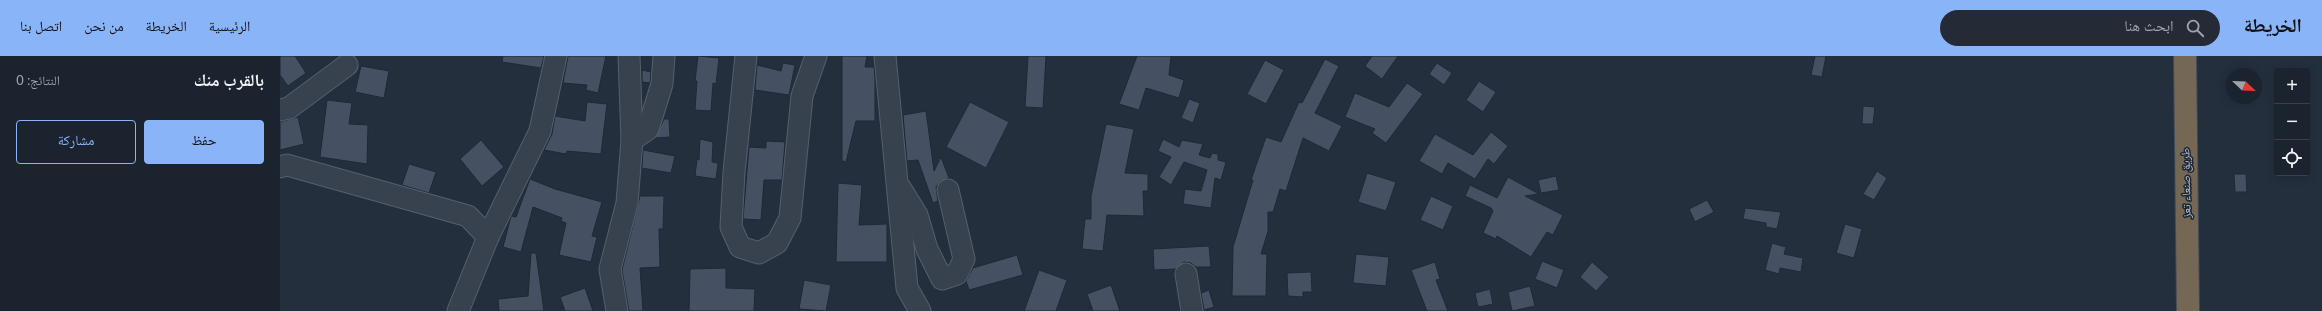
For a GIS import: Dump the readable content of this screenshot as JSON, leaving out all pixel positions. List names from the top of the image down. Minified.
{"streets":{"highway":["طريق صنعاء تعز"]},"north":"bottom right","page":{"header":"الخريطة","search":"ابحث هنا","nav":["الرئيسية","الخريطة","من نحن","اتصل بنا"],"heading":["بالقرب منك","النتائج: 0"],"map_buttons":["+","−"],"buttons":["حفظ","مشاركة"]}}
